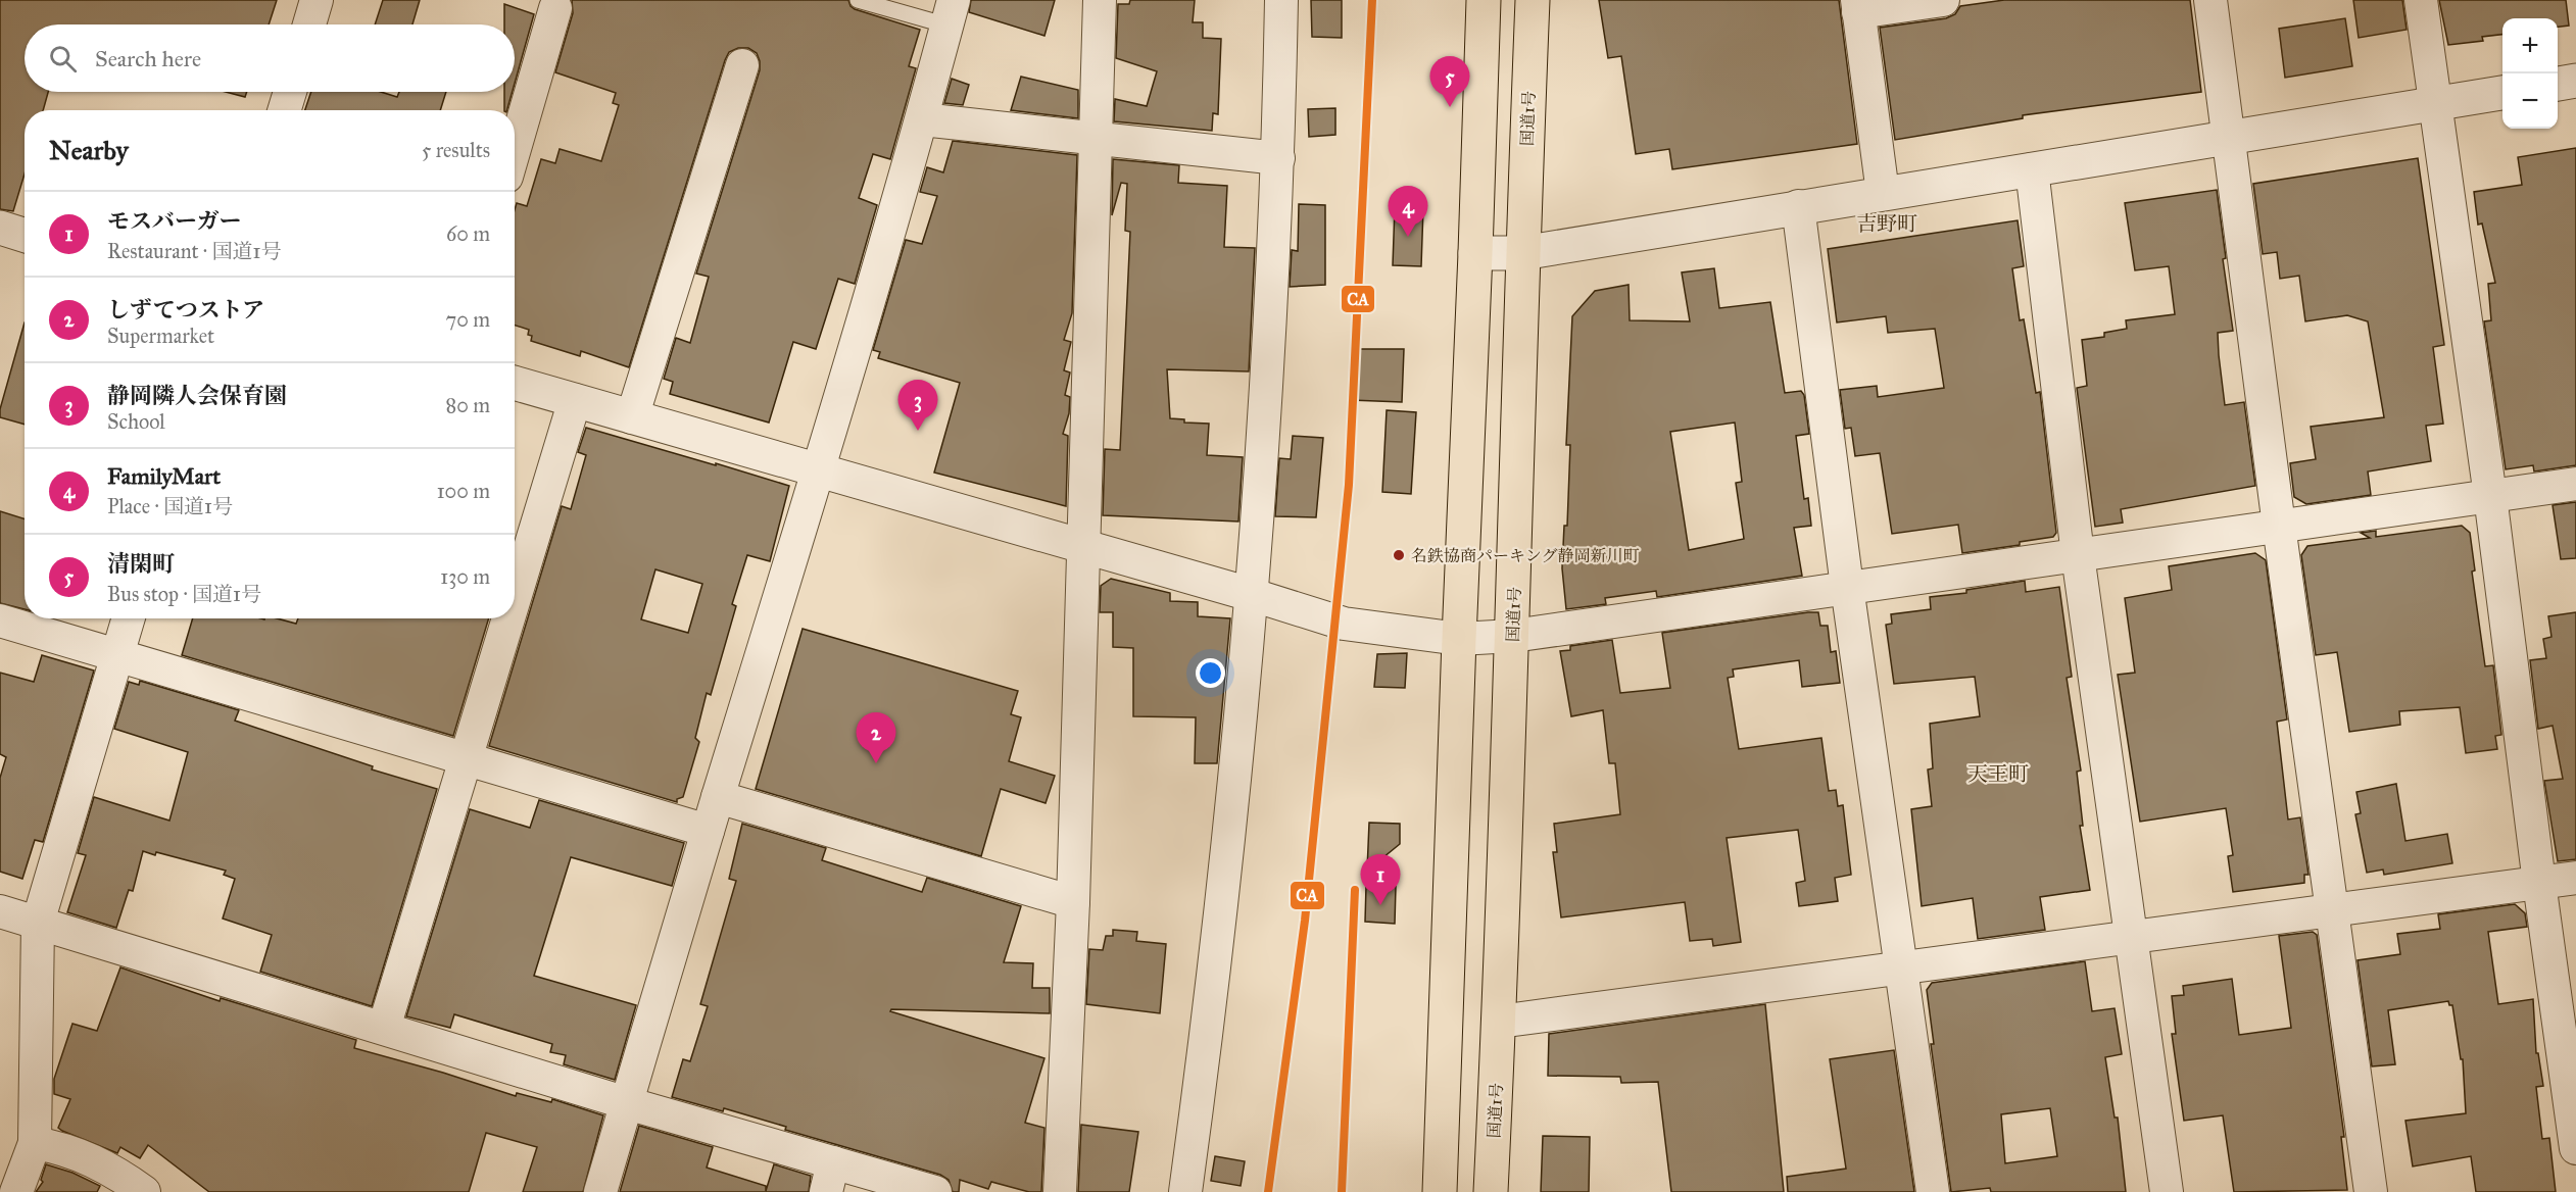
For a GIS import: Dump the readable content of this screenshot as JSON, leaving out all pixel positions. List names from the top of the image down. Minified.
{"streets":{"highway":["国道1号"]},"districts":["吉野町","天王町"],"places":["名鉄協商パーキング静岡新川町"],"lines":["transit line CA"],"page":{"map_buttons":["+","−"],"search":"Search here","pins":["5","4","3","2","1"],"heading":["Nearby","5 results"],"list":[{"mark":"1","name":"モスバーガー","note":"Restaurant · 国道1号","value":"60 m"},{"mark":"2","name":"しずてつストア","note":"Supermarket","value":"70 m"},{"mark":"3","name":"静岡隣人会保育園","note":"School","value":"80 m"},{"mark":"4","name":"FamilyMart","note":"Place · 国道1号","value":"100 m"},{"mark":"5","name":"清閑町","note":"Bus stop · 国道1号","value":"130 m"}]}}
